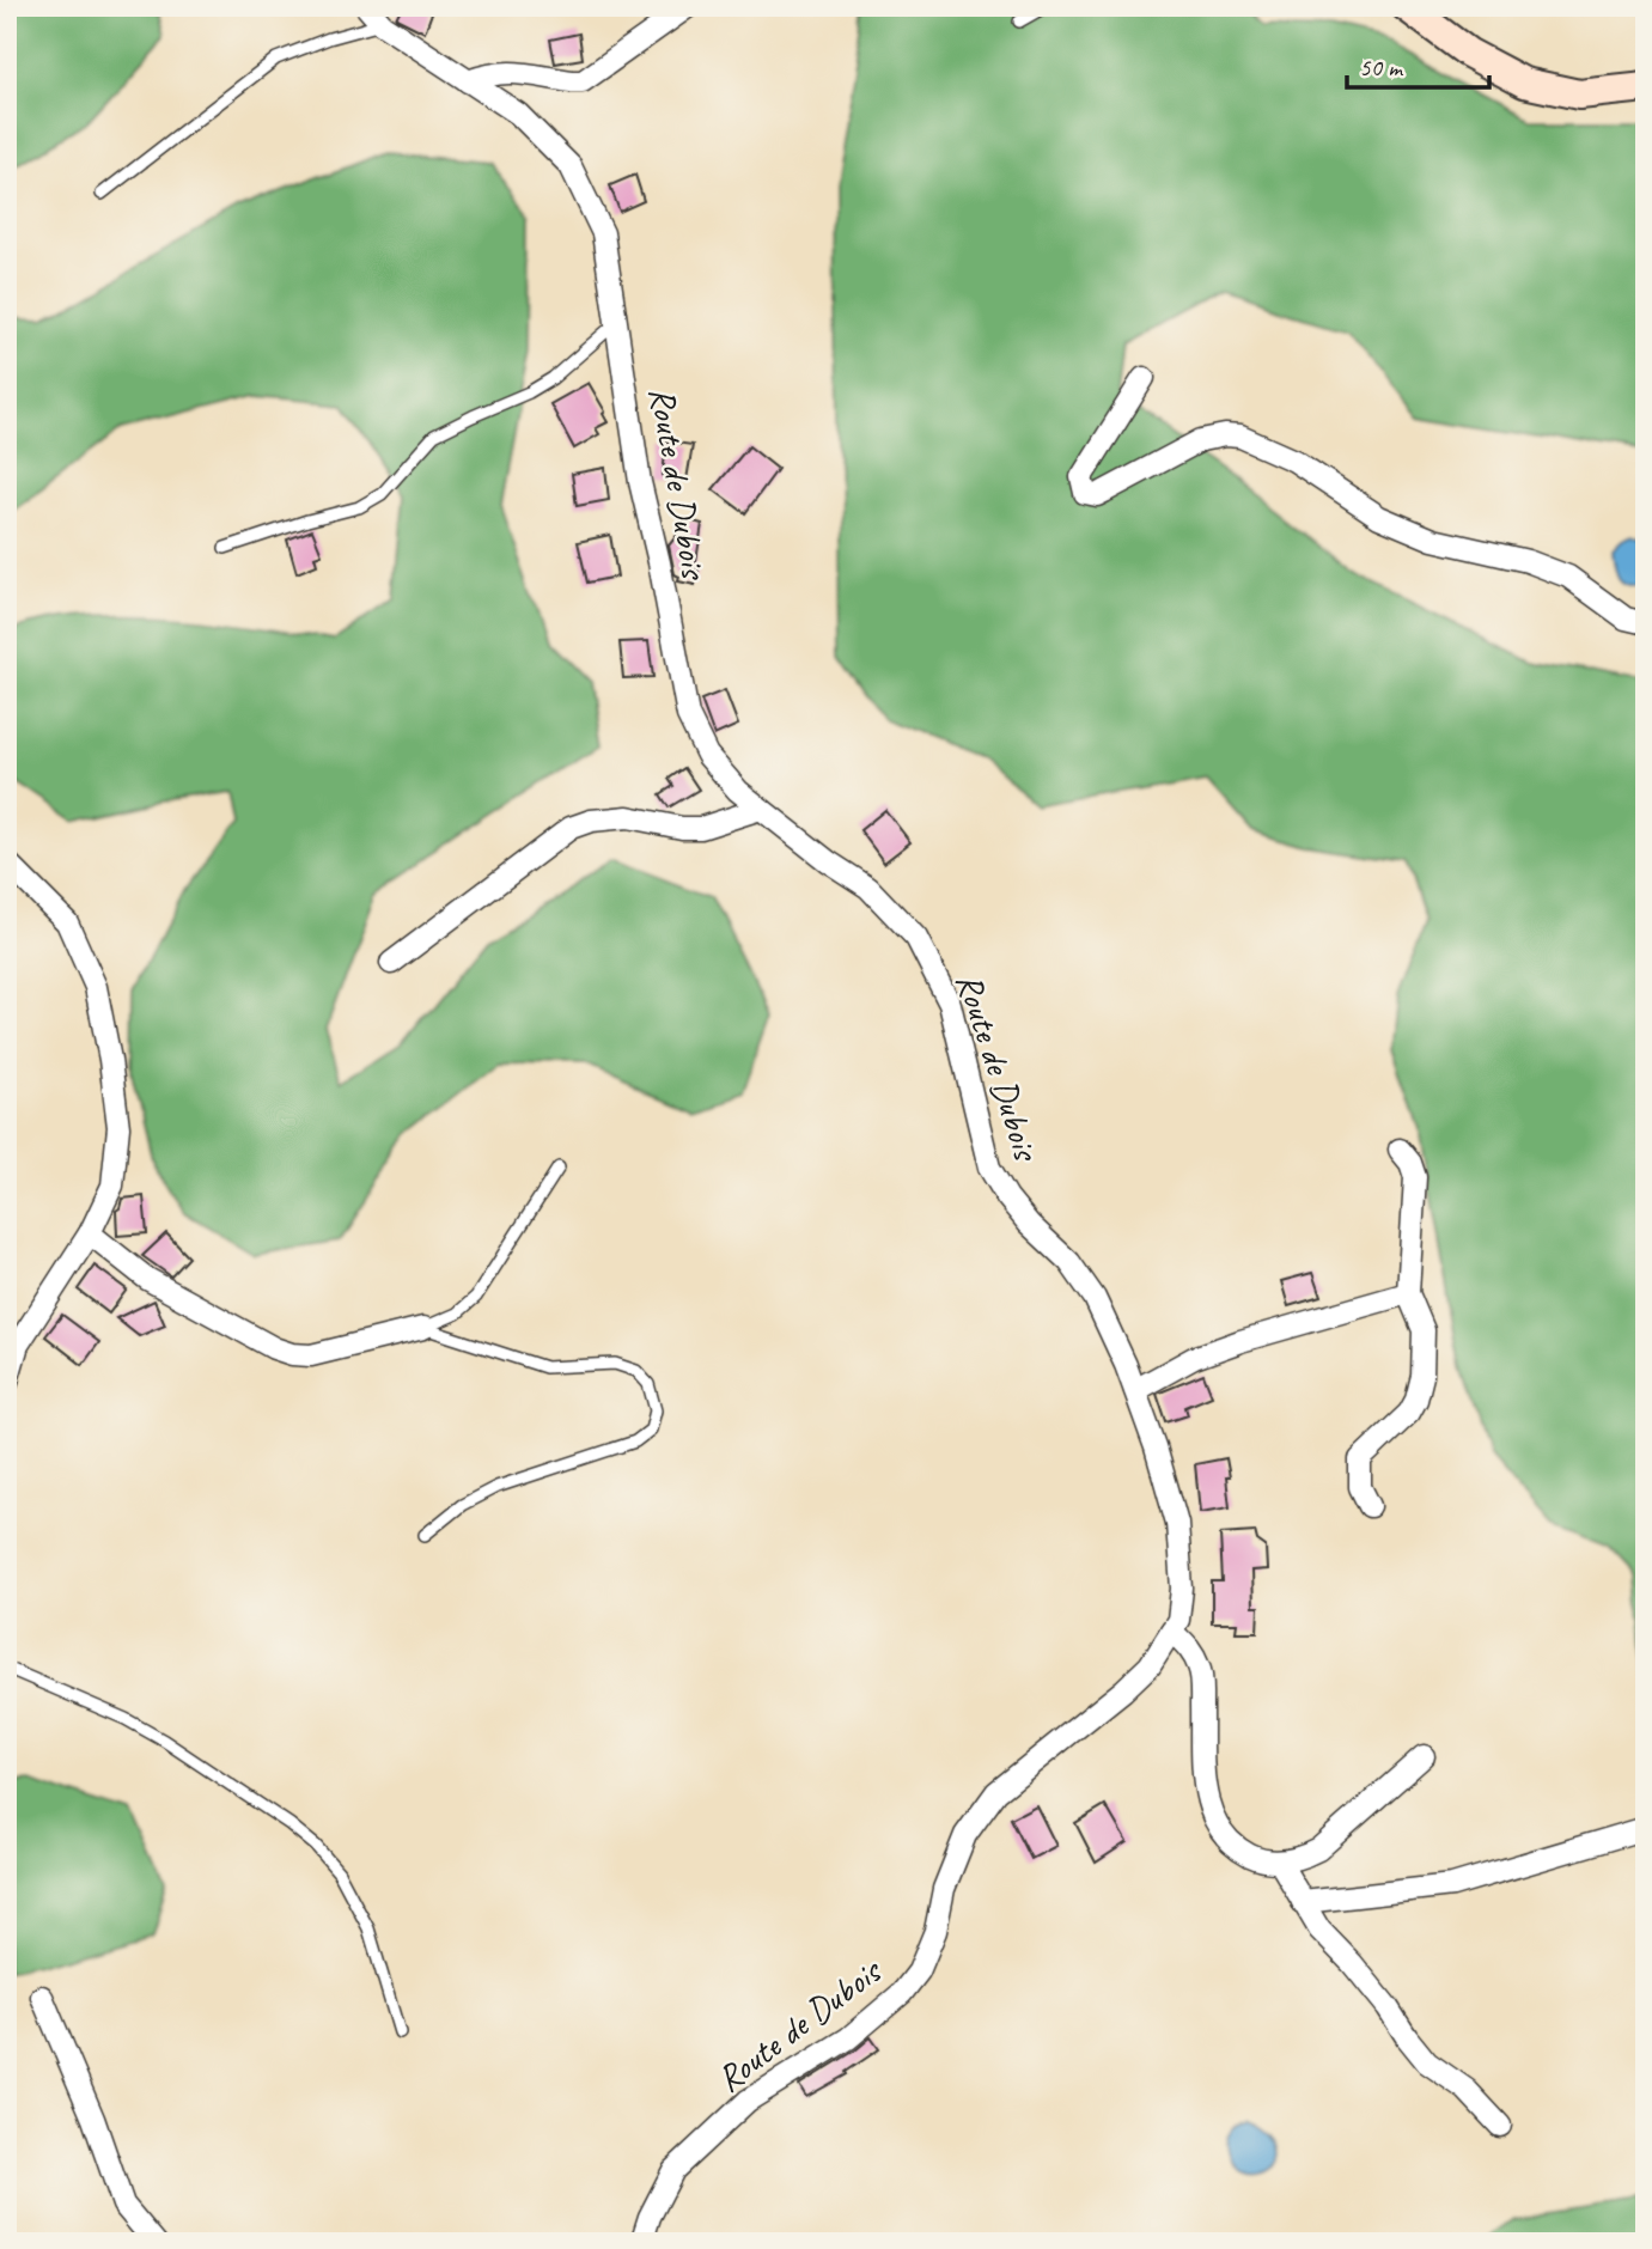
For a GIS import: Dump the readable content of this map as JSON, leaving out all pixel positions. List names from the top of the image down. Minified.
{"streets":{"street":["Route de Dubois"]},"scale_bar":"50 m"}
